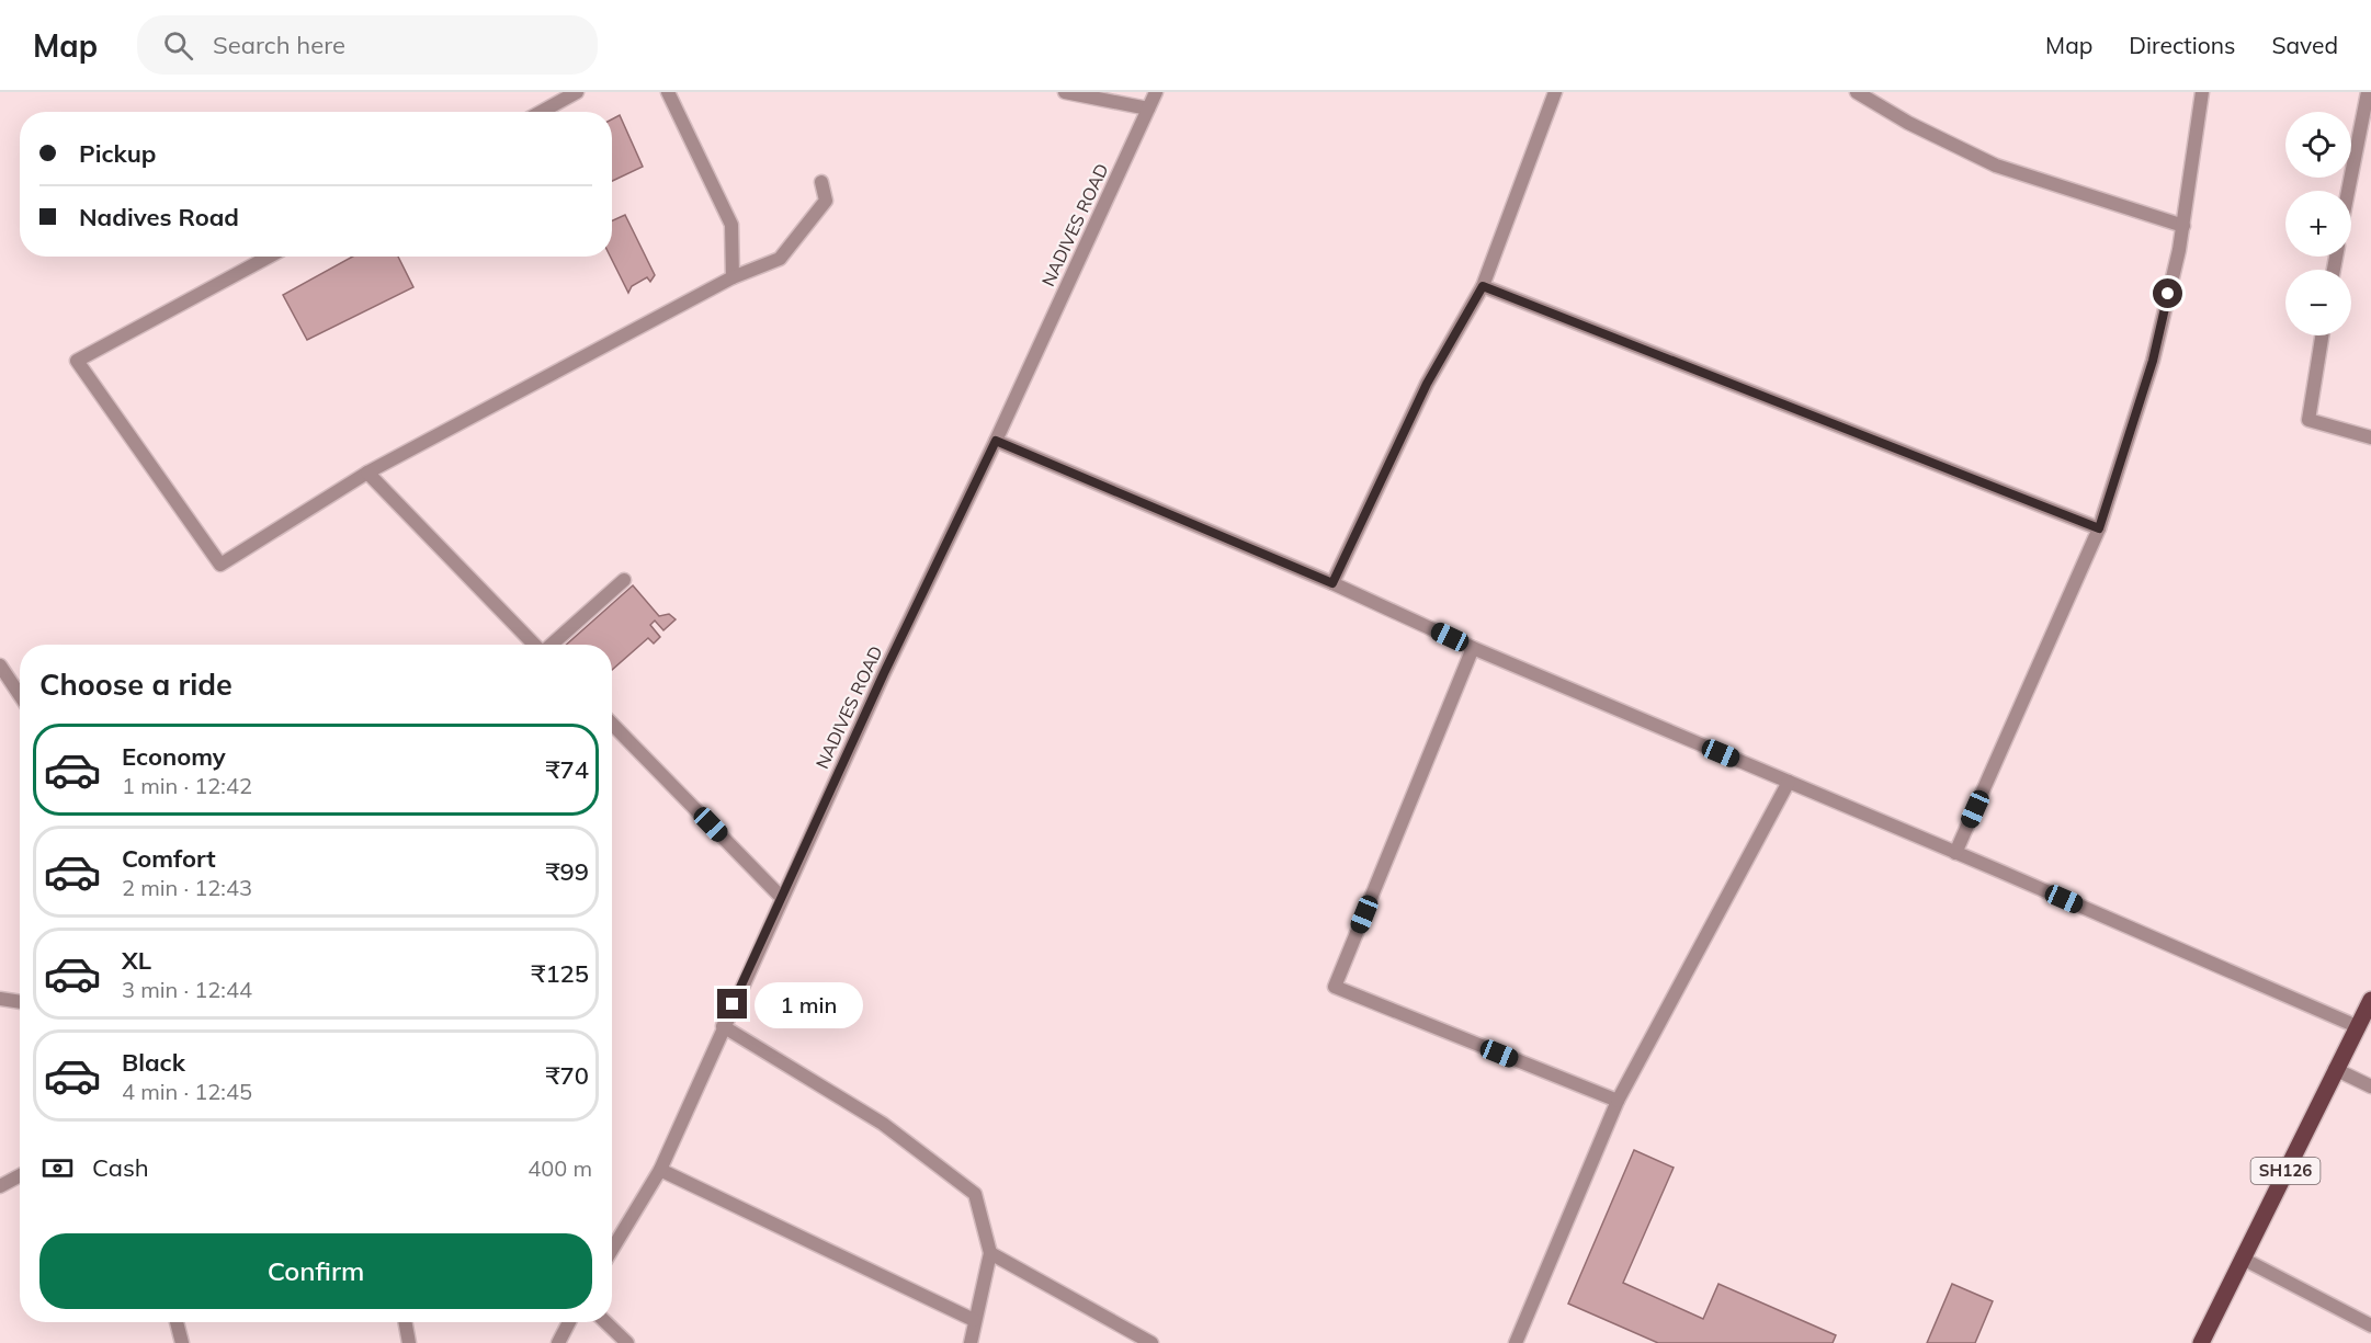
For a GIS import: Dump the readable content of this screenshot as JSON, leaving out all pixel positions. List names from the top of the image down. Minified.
{"streets":{"main road":["SH126"],"street":["NADIVES ROAD"]},"page":{"header":"Map","search":"Search here","nav":["Map","Directions","Saved"],"map_buttons":["+","−"],"banner":["Pickup","Nadives Road"],"heading":"Choose a ride","list":[{"name":"Economy","note":"1 min · 12:42","value":"₹74"},{"name":"Comfort","note":"2 min · 12:43","value":"₹99"},{"name":"XL","note":"3 min · 12:44","value":"₹125"},{"name":"Black","note":"4 min · 12:45","value":"₹70"}],"bubble":"1 min","pay":["Cash","400 m"],"buttons":"Confirm"}}
